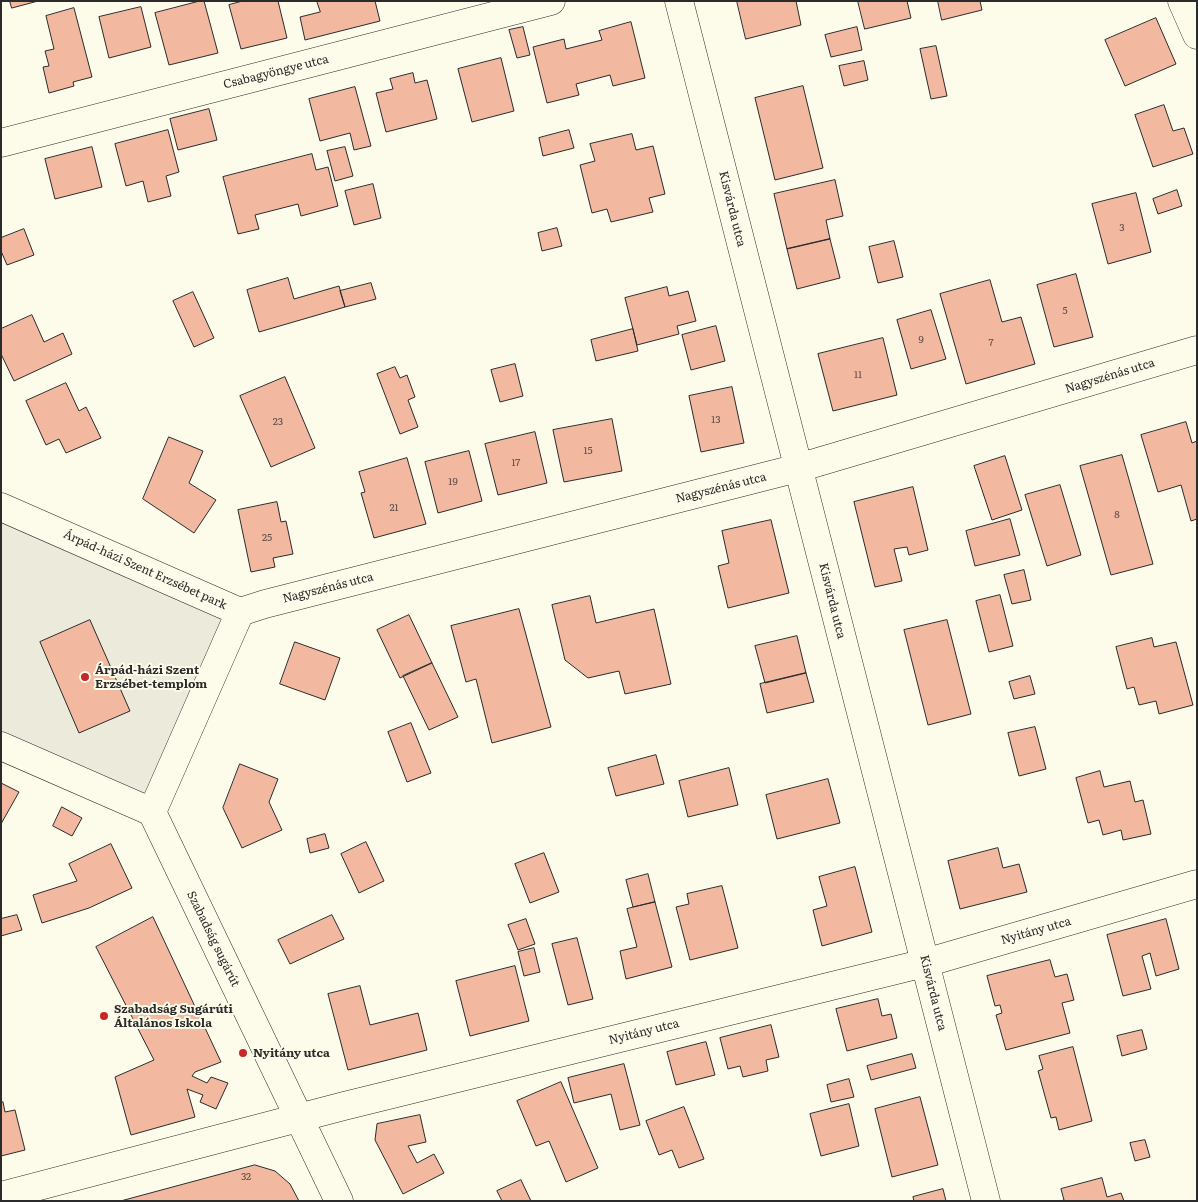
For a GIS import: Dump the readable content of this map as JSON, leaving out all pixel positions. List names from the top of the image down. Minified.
{"streets":{"street":["Csabagyöngye utca","Kisvárda utca","Nagyszénás utca","Árpád-házi Szent Erzsébet park","Nyitány utca","Szabadság sugárút"]},"crossings":[["Kisvárda utca","Nagyszénás utca"],["Kisvárda utca","Nyitány utca"],["Nagyszénás utca","Árpád-házi Szent Erzsébet park"],["Árpád-házi Szent Erzsébet park","Szabadság sugárút"],["Nyitány utca","Szabadság sugárút"]],"places":["Árpád-házi Szent Erzsébet-templom","Szabadság Sugárúti Általános Iskola","Nyitány utca"],"house_numbers":["3","5","9","7","11","13","23","15","17","19","21","8","25","32"]}
